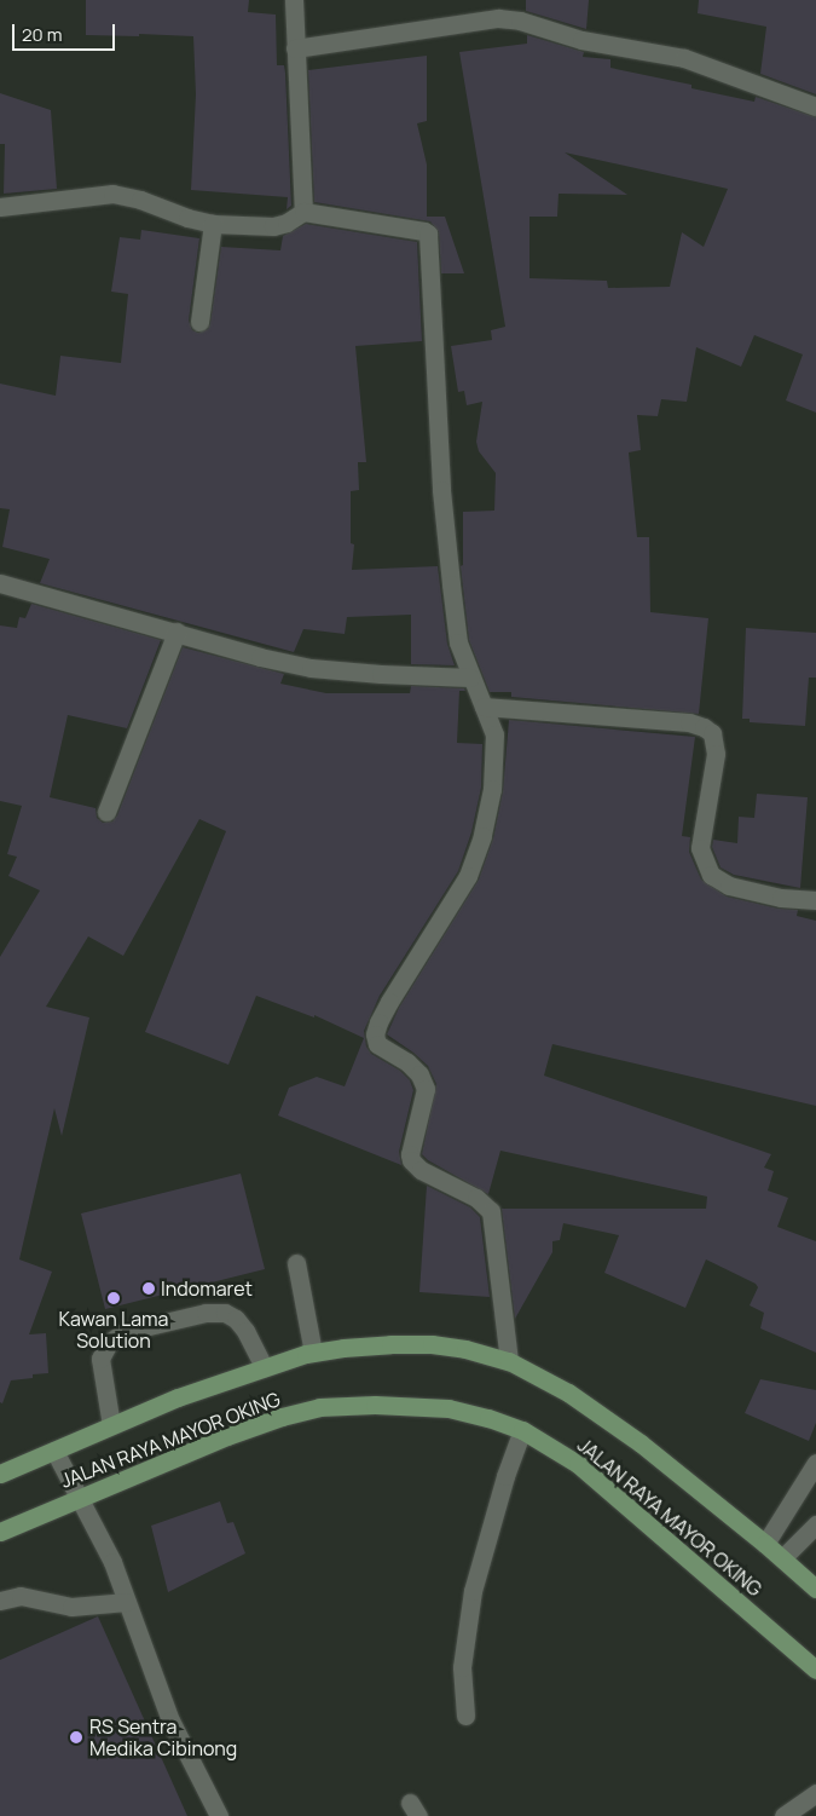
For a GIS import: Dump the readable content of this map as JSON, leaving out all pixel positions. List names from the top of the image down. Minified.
{"streets":{"main road":["JALAN RAYA MAYOR OKING"]},"places":["Indomaret","Kawan Lama Solution","RS Sentra Medika Cibinong"],"scale_bar":"20 m"}
